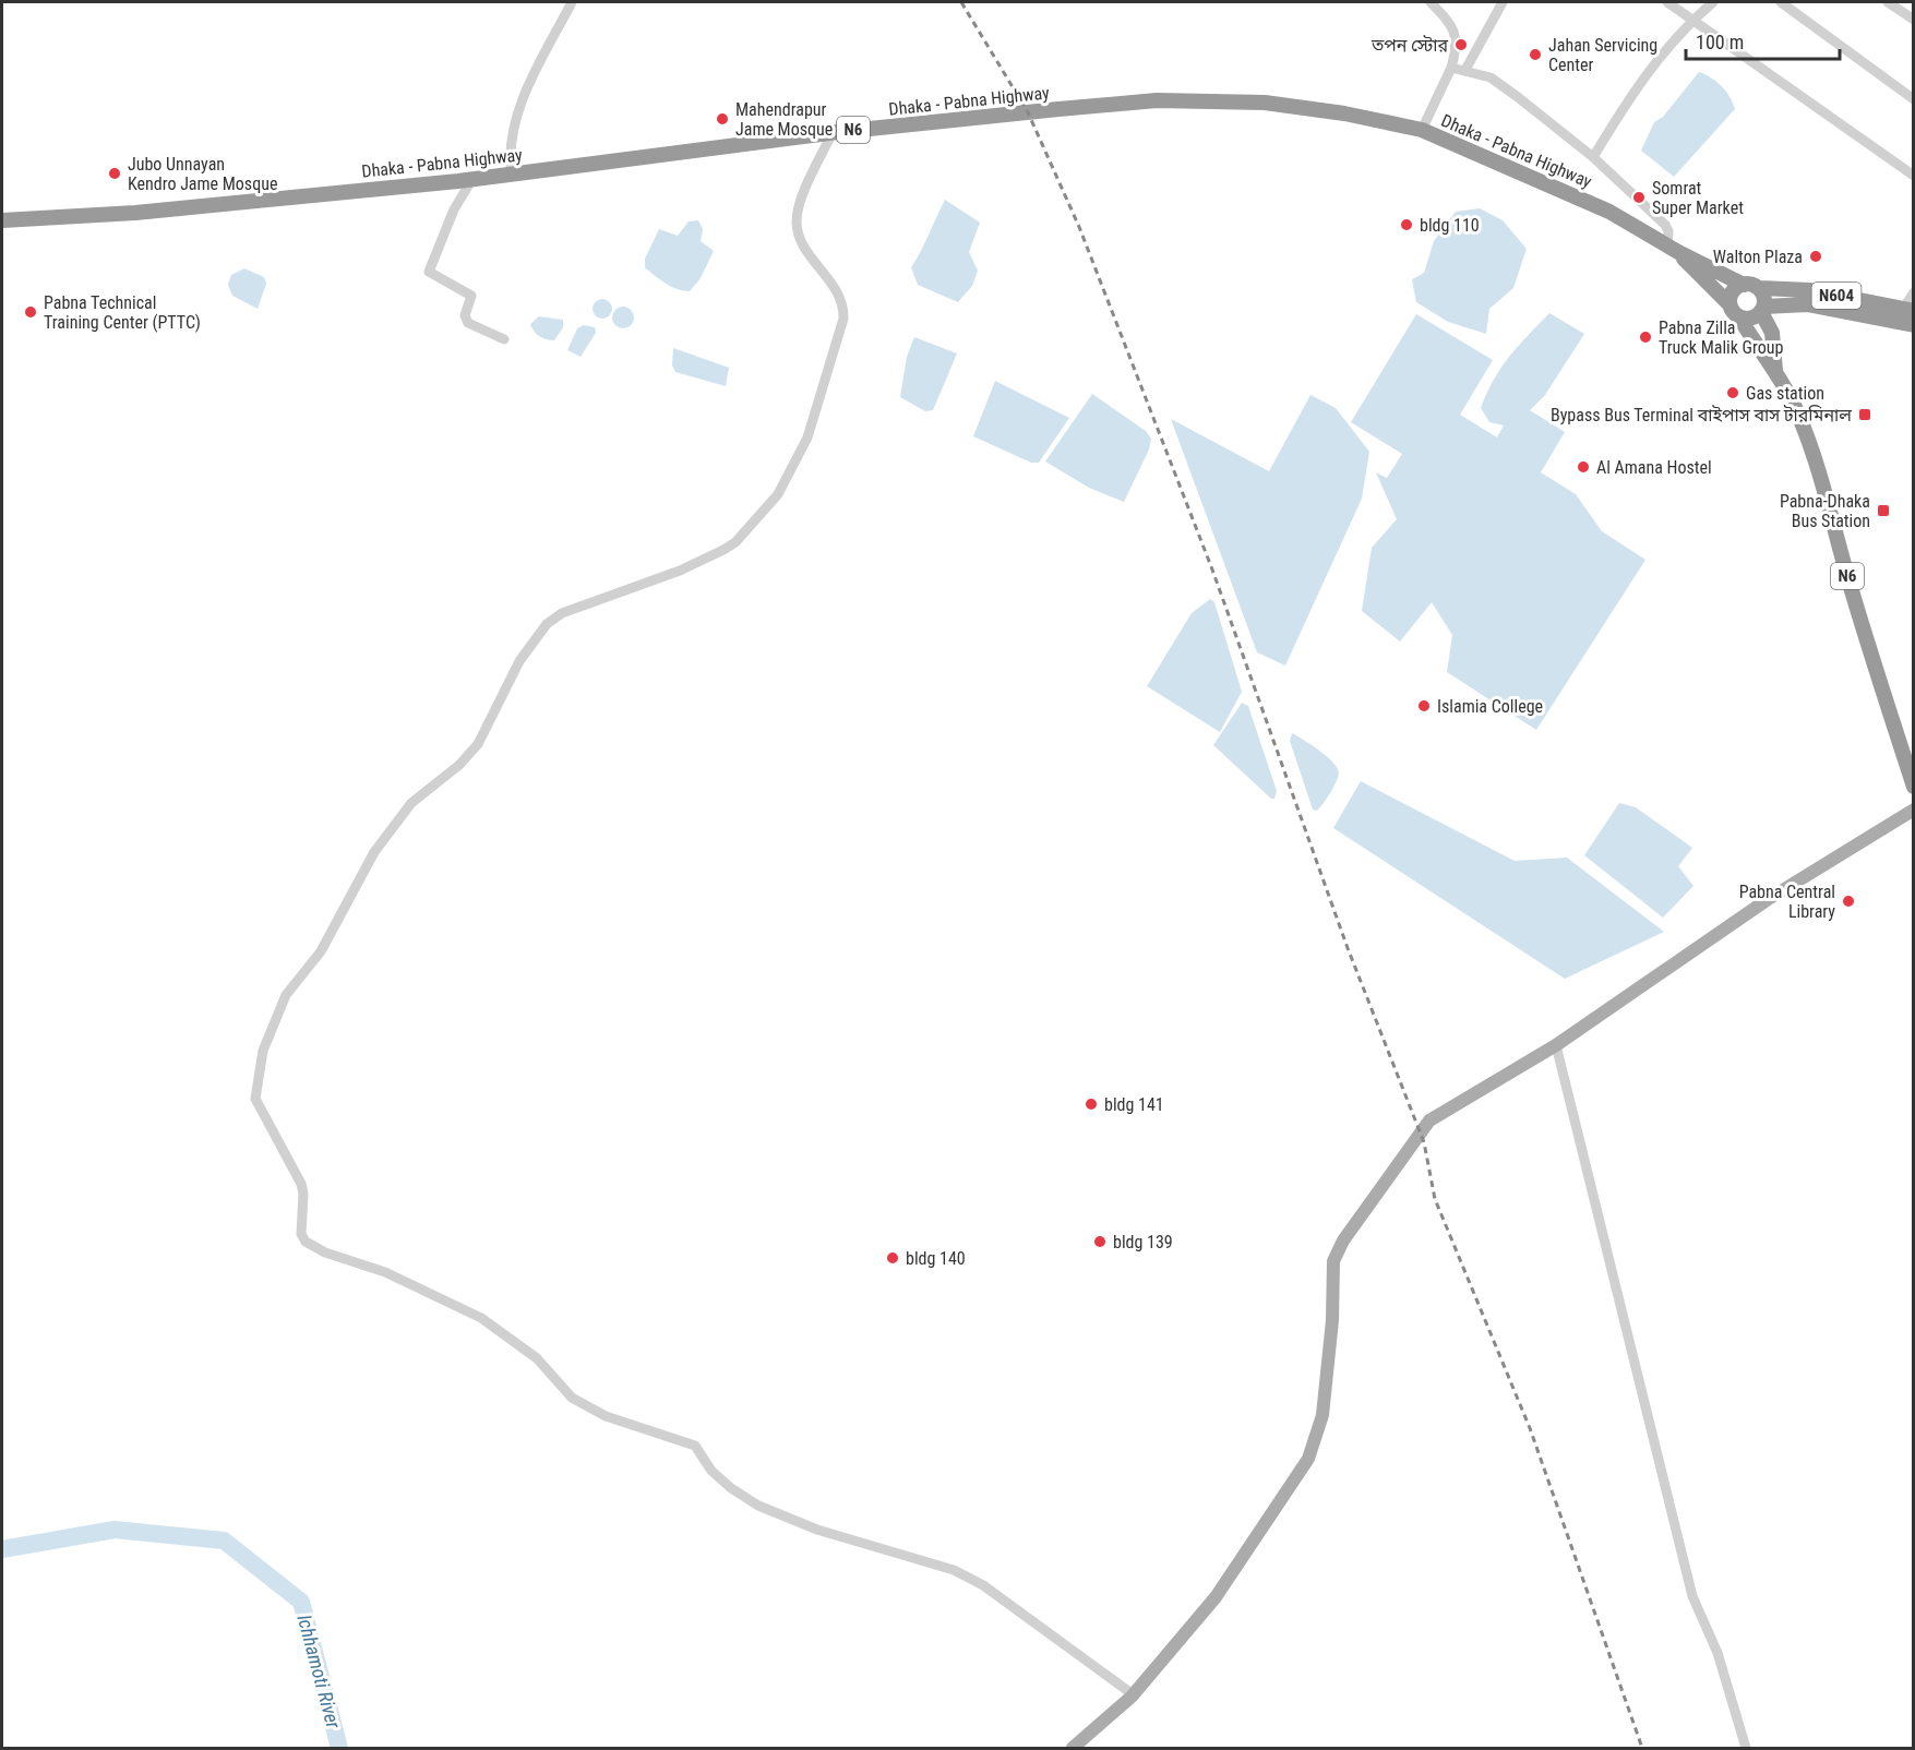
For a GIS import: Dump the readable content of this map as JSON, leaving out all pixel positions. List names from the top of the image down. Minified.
{"streets":{"highway":["Dhaka - Pabna Highway","N6","N604"]},"crossings":[["Dhaka - Pabna Highway","N604"]],"water":["Ichhamoti River"],"places":{"other":["তপন স্টোর","Jahan Servicing Center","Mahendrapur Jame Mosque","Jubo Unnayan Kendro Jame Mosque","Somrat Super Market","bldg 110","Walton Plaza","Pabna Technical Training Center (PTTC)","Pabna Zilla Truck Malik Group","Gas station","Al Amana Hostel","Islamia College","Pabna Central Library","bldg 141","bldg 139","bldg 140"],"transit":["Bypass Bus Terminal বাইপাস বাস টারমিনাল","Pabna-Dhaka Bus Station"]},"scale_bar":"100 m"}
